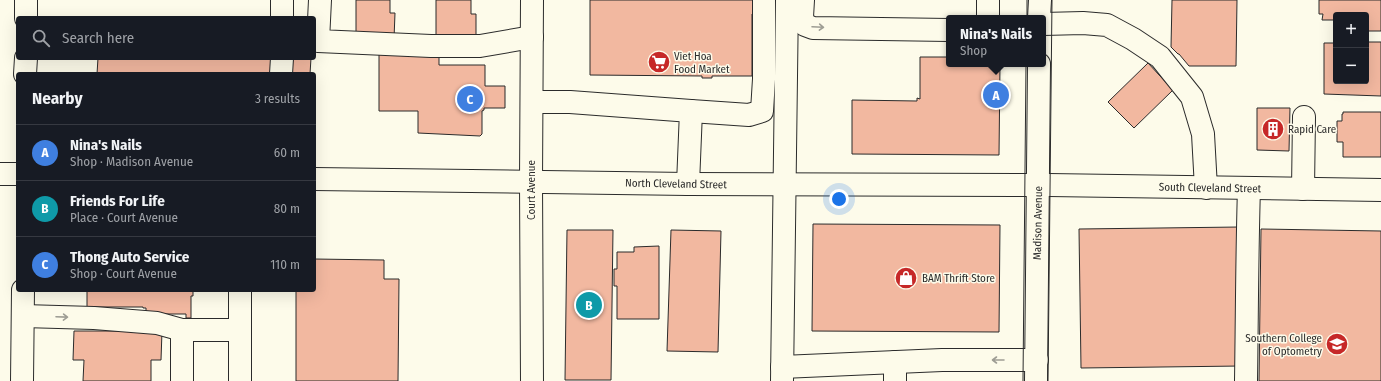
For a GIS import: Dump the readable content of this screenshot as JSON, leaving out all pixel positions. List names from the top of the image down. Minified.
{"streets":{"main road":["North Cleveland Street","South Cleveland Street","Court Avenue","Madison Avenue"]},"crossings":[["North Cleveland Street","South Cleveland Street"],["North Cleveland Street","Court Avenue"],["North Cleveland Street","Madison Avenue"],["South Cleveland Street","Madison Avenue"]],"places":{"supermarket":["Viet Hoa Food Market"],"building":["Rapid Care"],"shop":["BAM Thrift Store"],"school or university":["Southern College of Optometry"]},"page":{"map_buttons":["+","−"],"popup":["Nina's Nails","Shop"],"search":"Search here","heading":["Nearby","3 results"],"pins":["A","C","B"],"list":[{"mark":"A","name":"Nina's Nails","note":"Shop · Madison Avenue","value":"60 m"},{"mark":"B","name":"Friends For Life","note":"Place · Court Avenue","value":"80 m"},{"mark":"C","name":"Thong Auto Service","note":"Shop · Court Avenue","value":"110 m"}]}}
